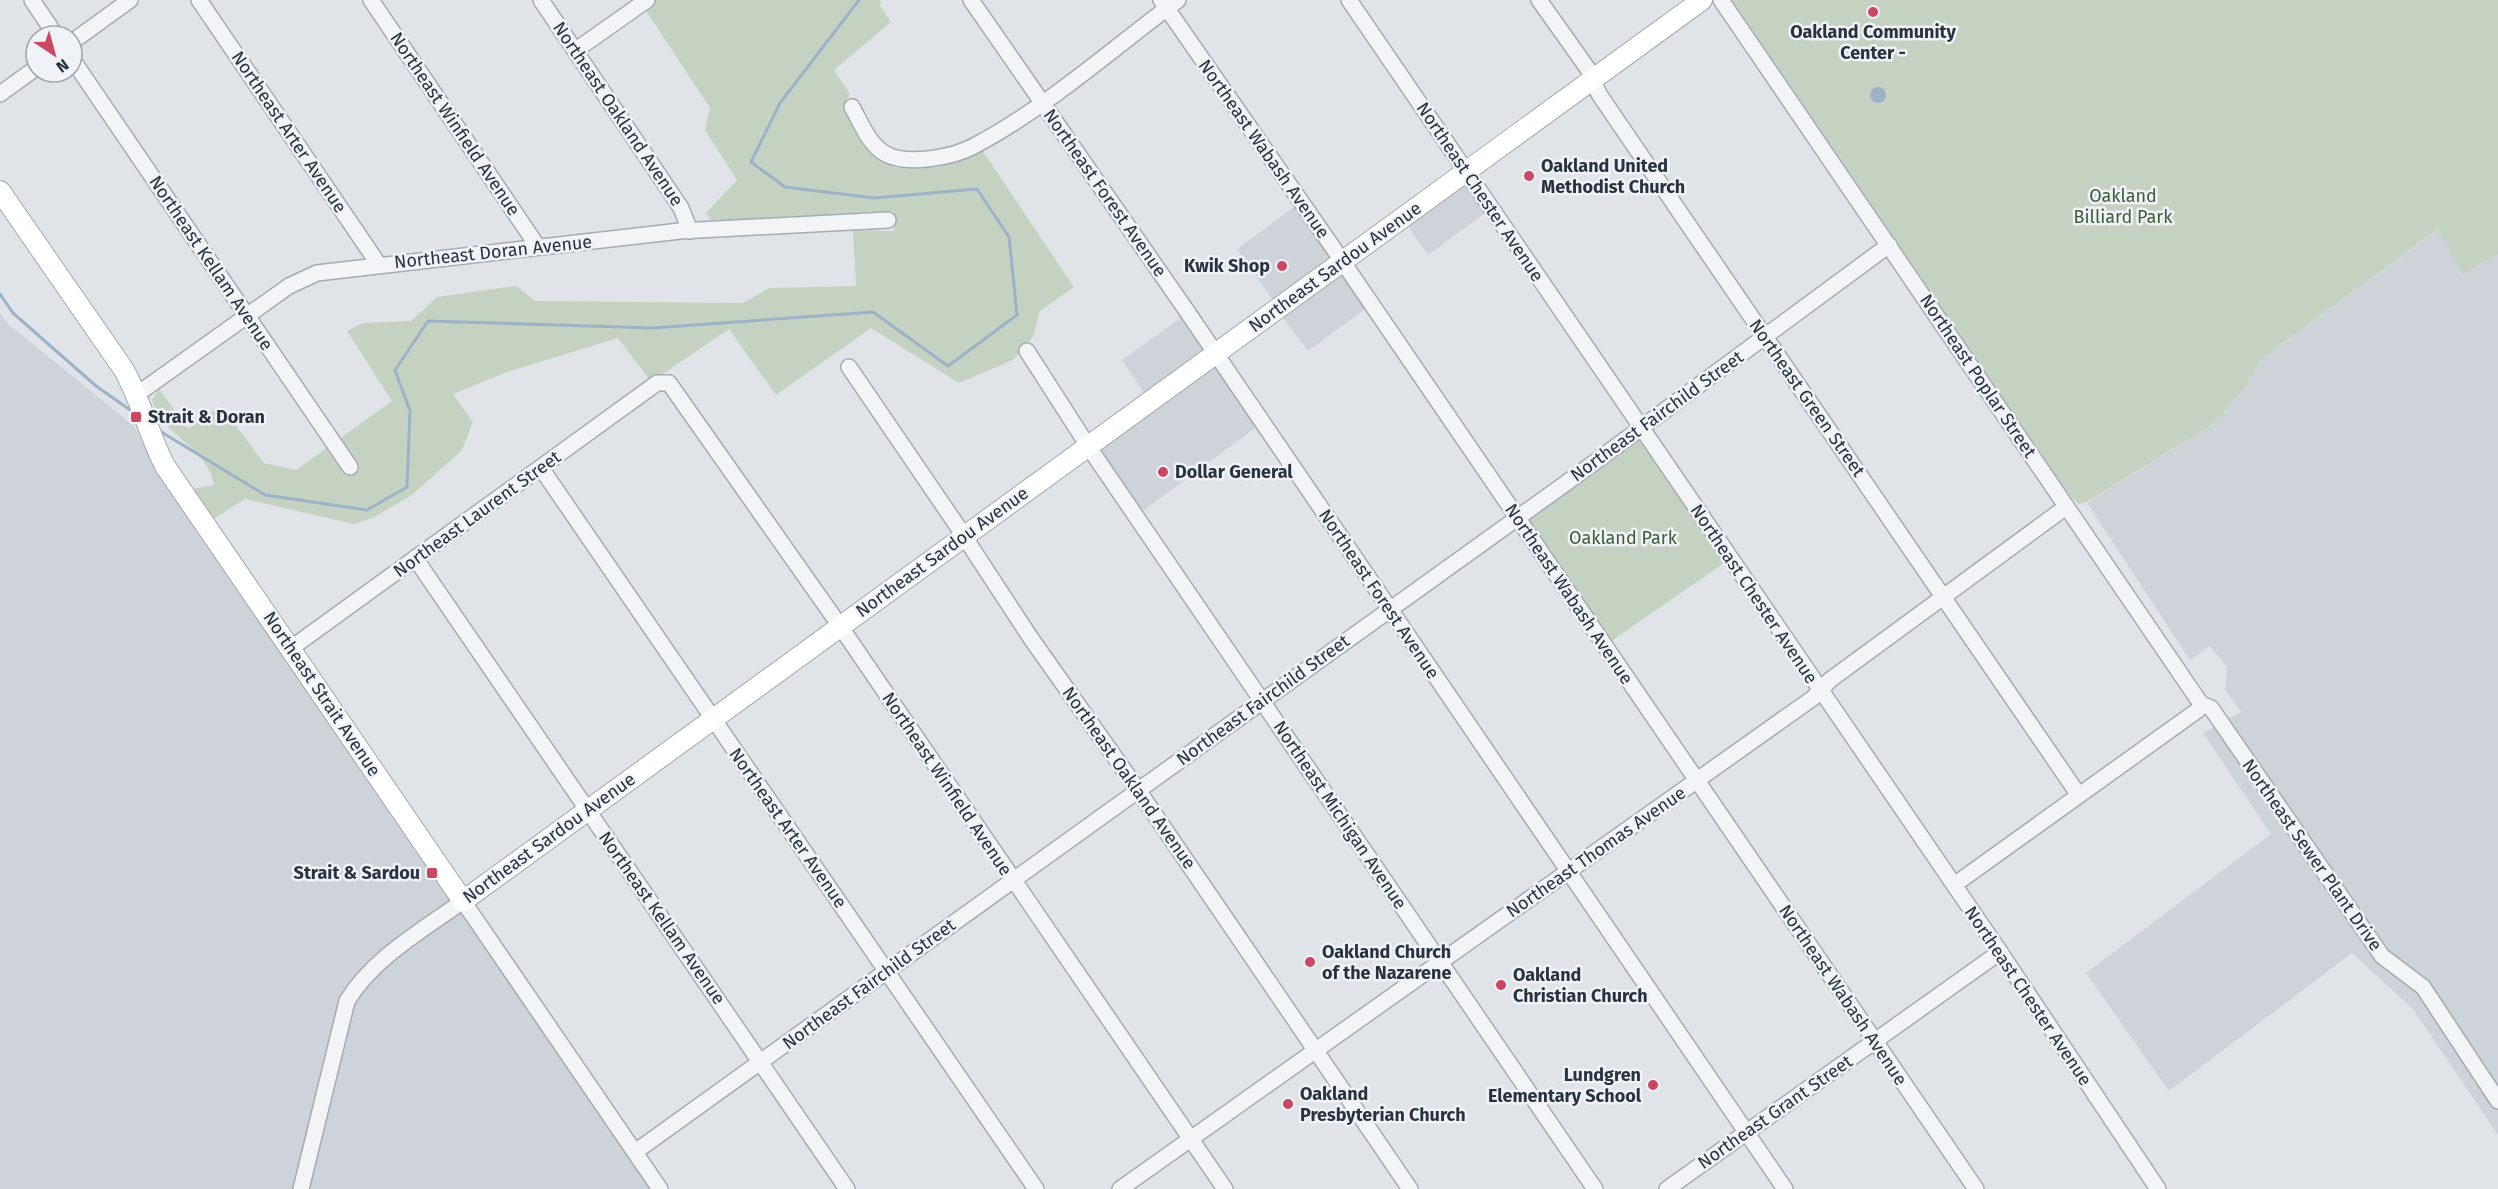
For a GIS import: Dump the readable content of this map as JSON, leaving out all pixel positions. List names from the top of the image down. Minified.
{"streets":{"main road":["Northeast Sardou Avenue","Northeast Strait Avenue"],"street":["Northeast Oakland Avenue","Northeast Winfield Avenue","Northeast Arter Avenue","Northeast Wabash Avenue","Northeast Chester Avenue","Northeast Forest Avenue","Northeast Doran Avenue","Northeast Kellam Avenue","Northeast Poplar Street","Northeast Green Street","Northeast Fairchild Street","Northeast Laurent Street","Northeast Michigan Avenue","Northeast Thomas Avenue","Northeast Sewer Plant Drive","Northeast Grant Street"]},"crossings":[["Northeast Oakland Avenue","Northeast Doran Avenue"],["Northeast Oakland Avenue","Northeast Sardou Avenue"],["Northeast Oakland Avenue","Northeast Fairchild Street"],["Northeast Oakland Avenue","Northeast Thomas Avenue"],["Northeast Winfield Avenue","Northeast Doran Avenue"],["Northeast Winfield Avenue","Northeast Sardou Avenue"],["Northeast Winfield Avenue","Northeast Fairchild Street"],["Northeast Winfield Avenue","Northeast Laurent Street"],["Northeast Winfield Avenue","Northeast Thomas Avenue"],["Northeast Arter Avenue","Northeast Doran Avenue"],["Northeast Arter Avenue","Northeast Sardou Avenue"],["Northeast Arter Avenue","Northeast Fairchild Street"],["Northeast Arter Avenue","Northeast Laurent Street"],["Northeast Wabash Avenue","Northeast Sardou Avenue"],["Northeast Wabash Avenue","Northeast Fairchild Street"],["Northeast Wabash Avenue","Northeast Thomas Avenue"],["Northeast Wabash Avenue","Northeast Grant Street"],["Northeast Chester Avenue","Northeast Sardou Avenue"],["Northeast Chester Avenue","Northeast Fairchild Street"],["Northeast Chester Avenue","Northeast Thomas Avenue"],["Northeast Chester Avenue","Northeast Grant Street"],["Northeast Forest Avenue","Northeast Sardou Avenue"],["Northeast Forest Avenue","Northeast Fairchild Street"],["Northeast Forest Avenue","Northeast Thomas Avenue"],["Northeast Forest Avenue","Northeast Grant Street"],["Northeast Doran Avenue","Northeast Kellam Avenue"],["Northeast Doran Avenue","Northeast Strait Avenue"],["Northeast Kellam Avenue","Northeast Sardou Avenue"],["Northeast Kellam Avenue","Northeast Fairchild Street"],["Northeast Kellam Avenue","Northeast Laurent Street"],["Northeast Sardou Avenue","Northeast Green Street"],["Northeast Sardou Avenue","Northeast Strait Avenue"],["Northeast Sardou Avenue","Northeast Michigan Avenue"],["Northeast Poplar Street","Northeast Fairchild Street"],["Northeast Poplar Street","Northeast Thomas Avenue"],["Northeast Poplar Street","Northeast Sewer Plant Drive"],["Northeast Green Street","Northeast Fairchild Street"],["Northeast Green Street","Northeast Thomas Avenue"],["Northeast Fairchild Street","Northeast Strait Avenue"],["Northeast Fairchild Street","Northeast Michigan Avenue"],["Northeast Laurent Street","Northeast Strait Avenue"],["Northeast Michigan Avenue","Northeast Thomas Avenue"]],"parks":["Oakland Billiard Park","Oakland Park"],"places":{"other":["Oakland Community Center -","Oakland United Methodist Church","Kwik Shop","Dollar General","Oakland Church of the Nazarene","Oakland Christian Church","Lundgren Elementary School","Oakland Presbyterian Church"],"transit":["Strait & Doran","Strait & Sardou"]},"north":"bottom right"}
